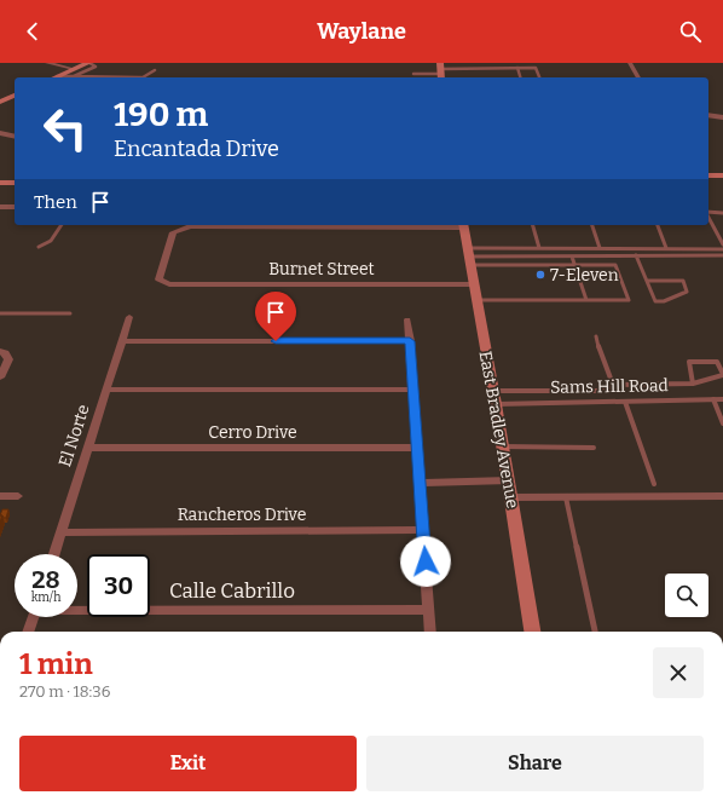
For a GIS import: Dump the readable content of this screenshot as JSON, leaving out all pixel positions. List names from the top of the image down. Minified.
{"streets":{"main road":["East Bradley Avenue"],"street":["Burnet Street","Sams Hill Road","Cerro Drive","El Norte","Rancheros Drive","Calle Cabrillo"]},"crossings":[["Burnet Street","East Bradley Avenue"],["Sams Hill Road","East Bradley Avenue"],["Cerro Drive","El Norte"],["El Norte","Rancheros Drive"]],"places":["7-Eleven"],"page":{"header":"Waylane","turn":["190 m","Encantada Drive"],"then":"Then","speed":"28 km/h","limit":"30","heading":["1 min","270 m · 18:36"],"buttons":["Exit","Share"]}}
